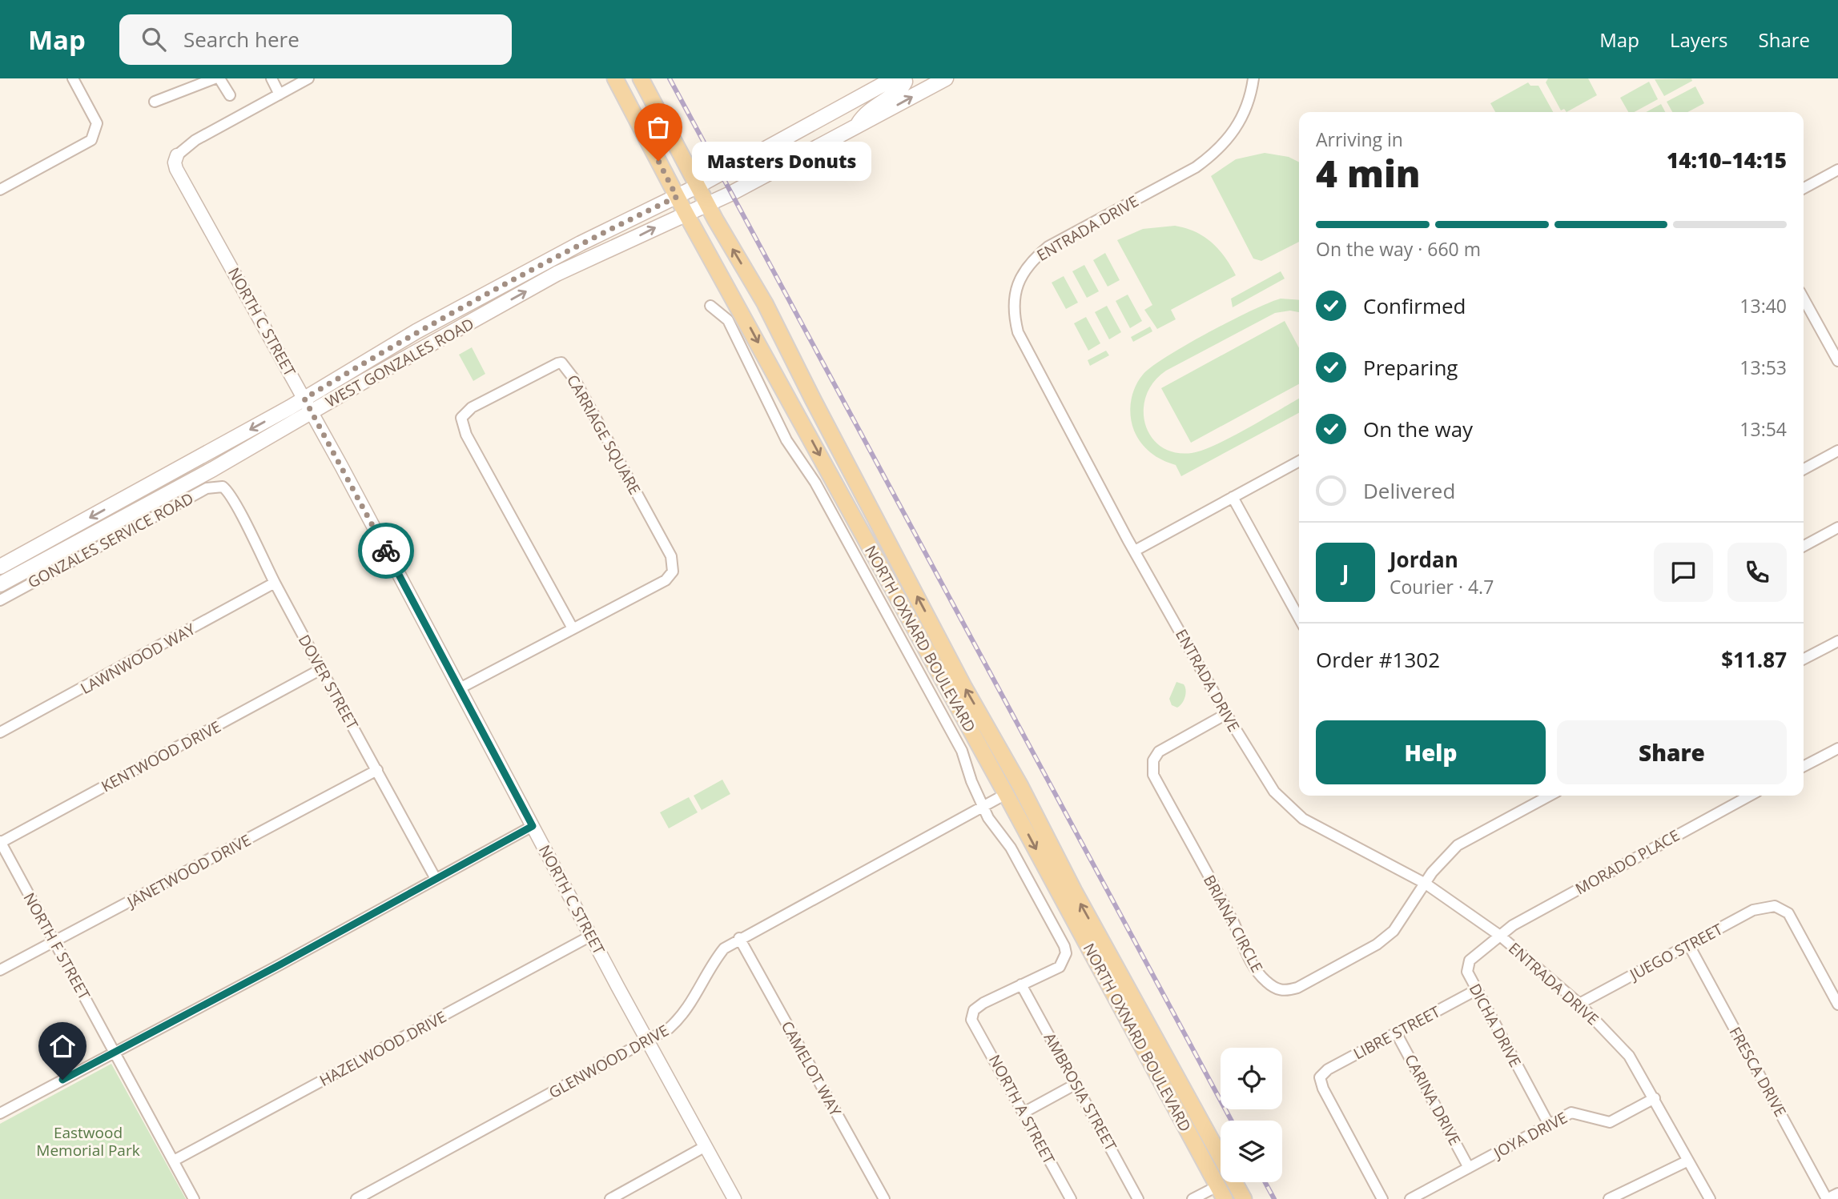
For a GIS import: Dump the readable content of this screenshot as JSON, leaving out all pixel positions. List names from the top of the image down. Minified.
{"streets":{"main road":["WEST GONZALES ROAD","NORTH OXNARD BOULEVARD"],"street":["ENTRADA DRIVE","NORTH C STREET","CARRIAGE SQUARE","GONZALES SERVICE ROAD","LAWNWOOD WAY","DOVER STREET","KENTWOOD DRIVE","MORADO PLACE","JANETWOOD DRIVE","BRIANA CIRCLE","NORTH F STREET","JUEGO STREET","DICHA DRIVE","LIBRE STREET","HAZELWOOD DRIVE","GLENWOOD DRIVE","CAMELOT WAY","FRESCA DRIVE","AMBROSIA STREET","CARINA DRIVE","NORTH A STREET","JOYA DRIVE"]},"crossings":[["ENTRADA DRIVE","MORADO PLACE"],["ENTRADA DRIVE","BRIANA CIRCLE"],["ENTRADA DRIVE","JUEGO STREET"],["ENTRADA DRIVE","DICHA DRIVE"],["ENTRADA DRIVE","JOYA DRIVE"],["NORTH C STREET","WEST GONZALES ROAD"],["NORTH C STREET","CARRIAGE SQUARE"],["NORTH C STREET","HAZELWOOD DRIVE"],["NORTH C STREET","GLENWOOD DRIVE"],["WEST GONZALES ROAD","NORTH OXNARD BOULEVARD"],["GONZALES SERVICE ROAD","DOVER STREET"],["NORTH OXNARD BOULEVARD","GLENWOOD DRIVE"],["LAWNWOOD WAY","DOVER STREET"],["DOVER STREET","KENTWOOD DRIVE"],["DOVER STREET","JANETWOOD DRIVE"],["KENTWOOD DRIVE","NORTH F STREET"],["MORADO PLACE","DICHA DRIVE"],["JANETWOOD DRIVE","NORTH F STREET"],["NORTH F STREET","HAZELWOOD DRIVE"],["JUEGO STREET","FRESCA DRIVE"],["DICHA DRIVE","LIBRE STREET"],["DICHA DRIVE","JOYA DRIVE"],["LIBRE STREET","CARINA DRIVE"],["GLENWOOD DRIVE","CAMELOT WAY"],["AMBROSIA STREET","NORTH A STREET"],["CARINA DRIVE","JOYA DRIVE"]],"parks":["Eastwood Memorial Park"],"places":["Masters Donuts"],"page":{"header":"Map","search":"Search here","nav":["Map","Layers","Share"],"heading":["4 min","Arriving in","14:10–14:15"],"panel":["Jordan","Courier · 4.7","Order #1302","$11.87"],"bubble":"Masters Donuts","bar":"On the way · 660 m","list":[["Confirmed","13:40"],["Preparing","13:53"],["On the way","13:54"],"Delivered"],"round":"J","buttons":["Help","Share"]}}
